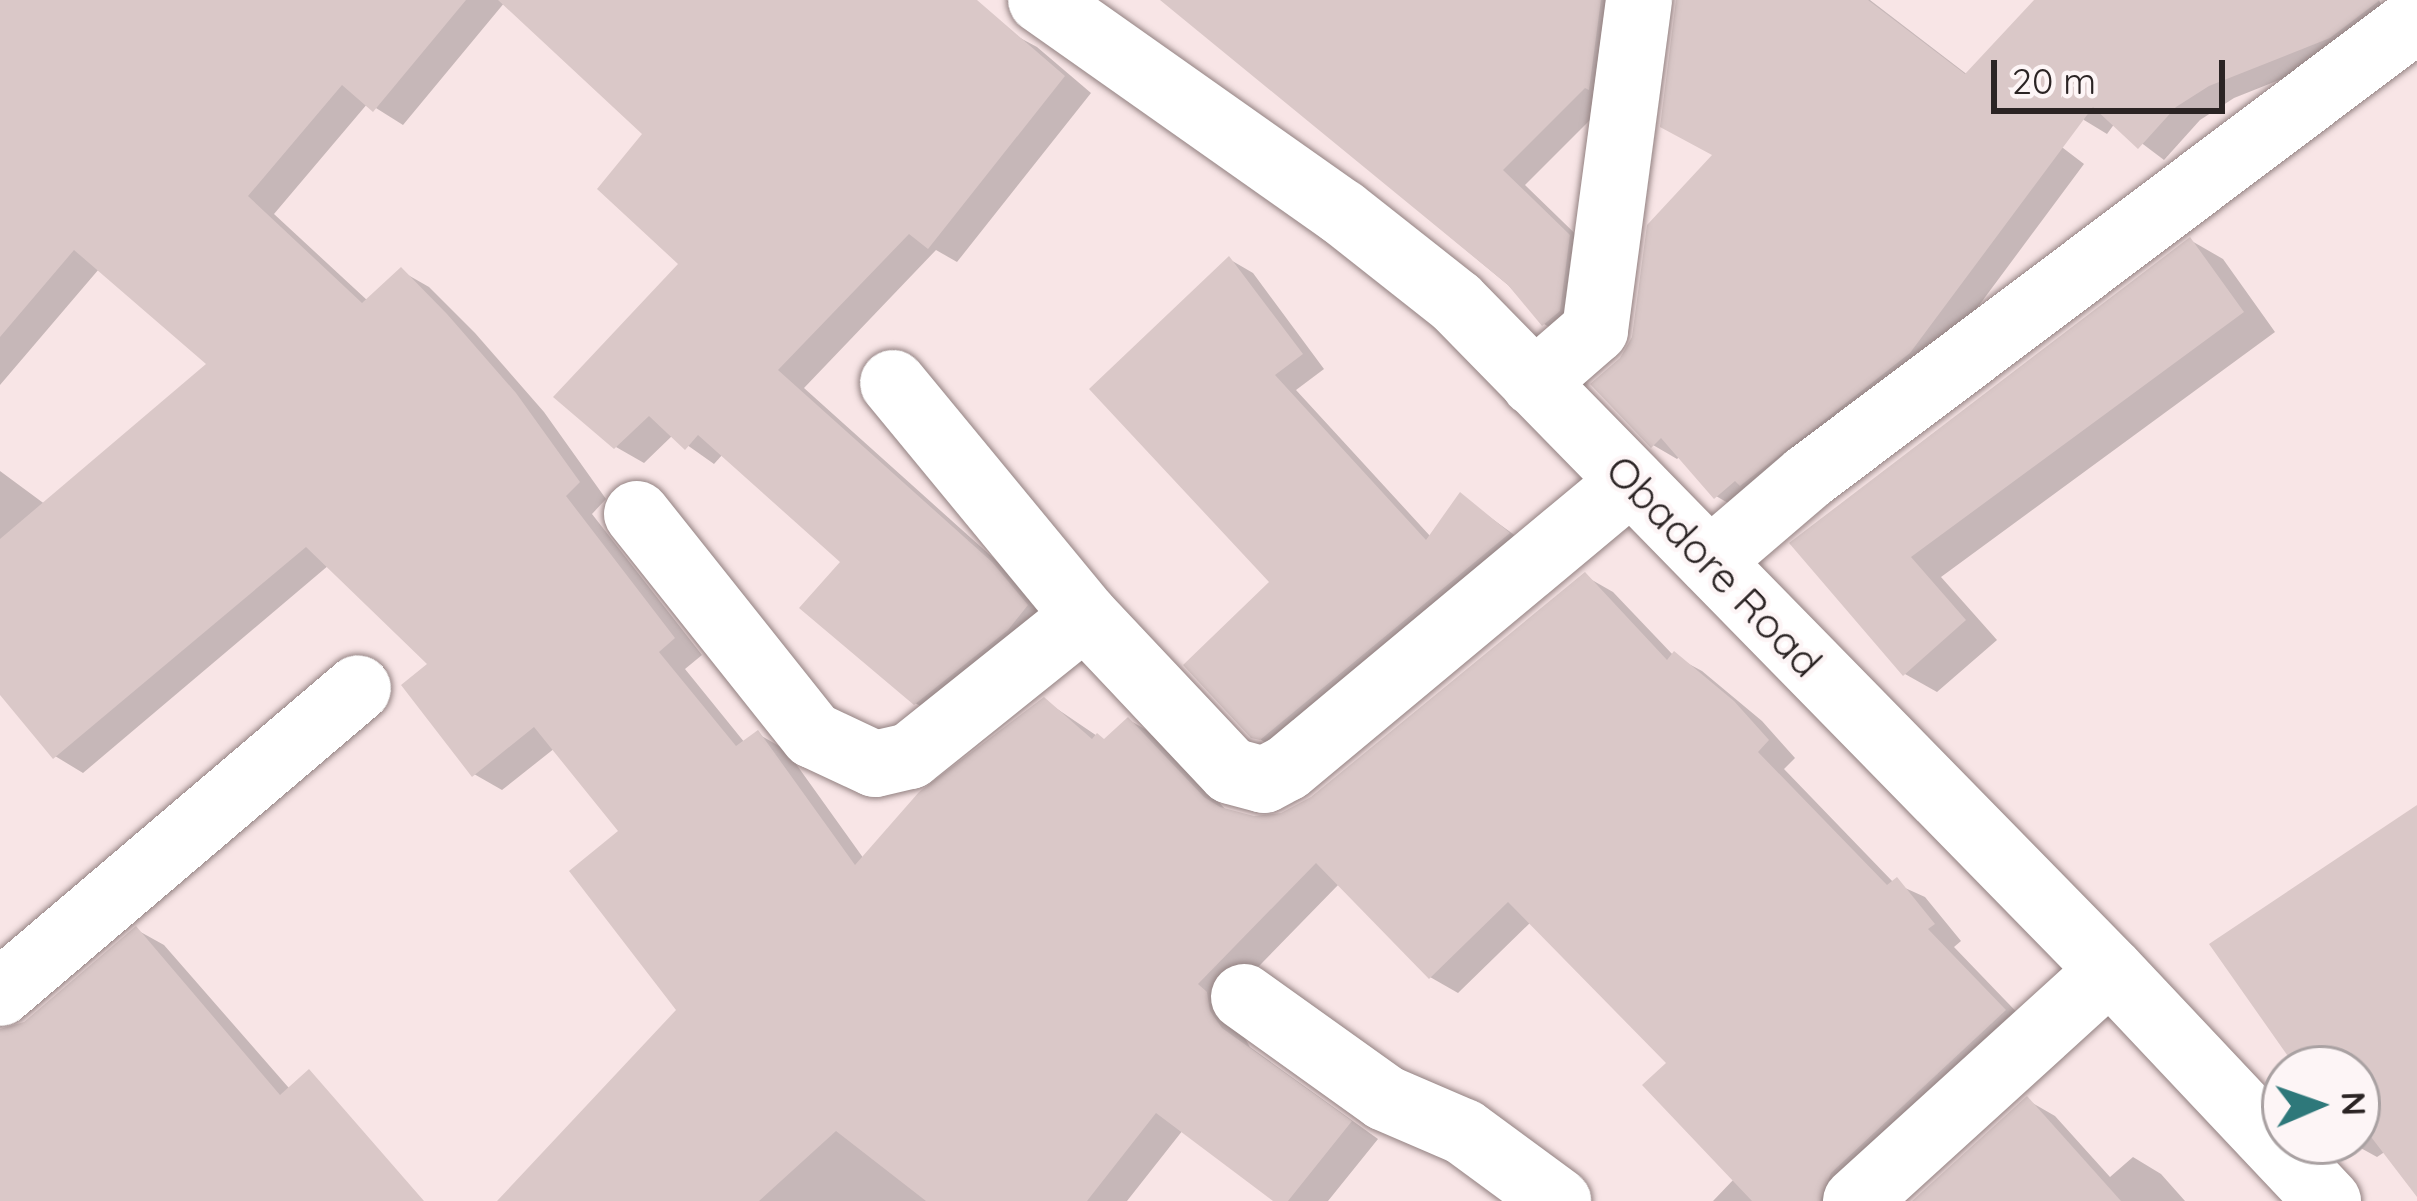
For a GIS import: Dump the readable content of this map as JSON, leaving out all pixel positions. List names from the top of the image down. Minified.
{"streets":{"street":["Obadore Road"]},"scale_bar":"20 m","north":"right"}
